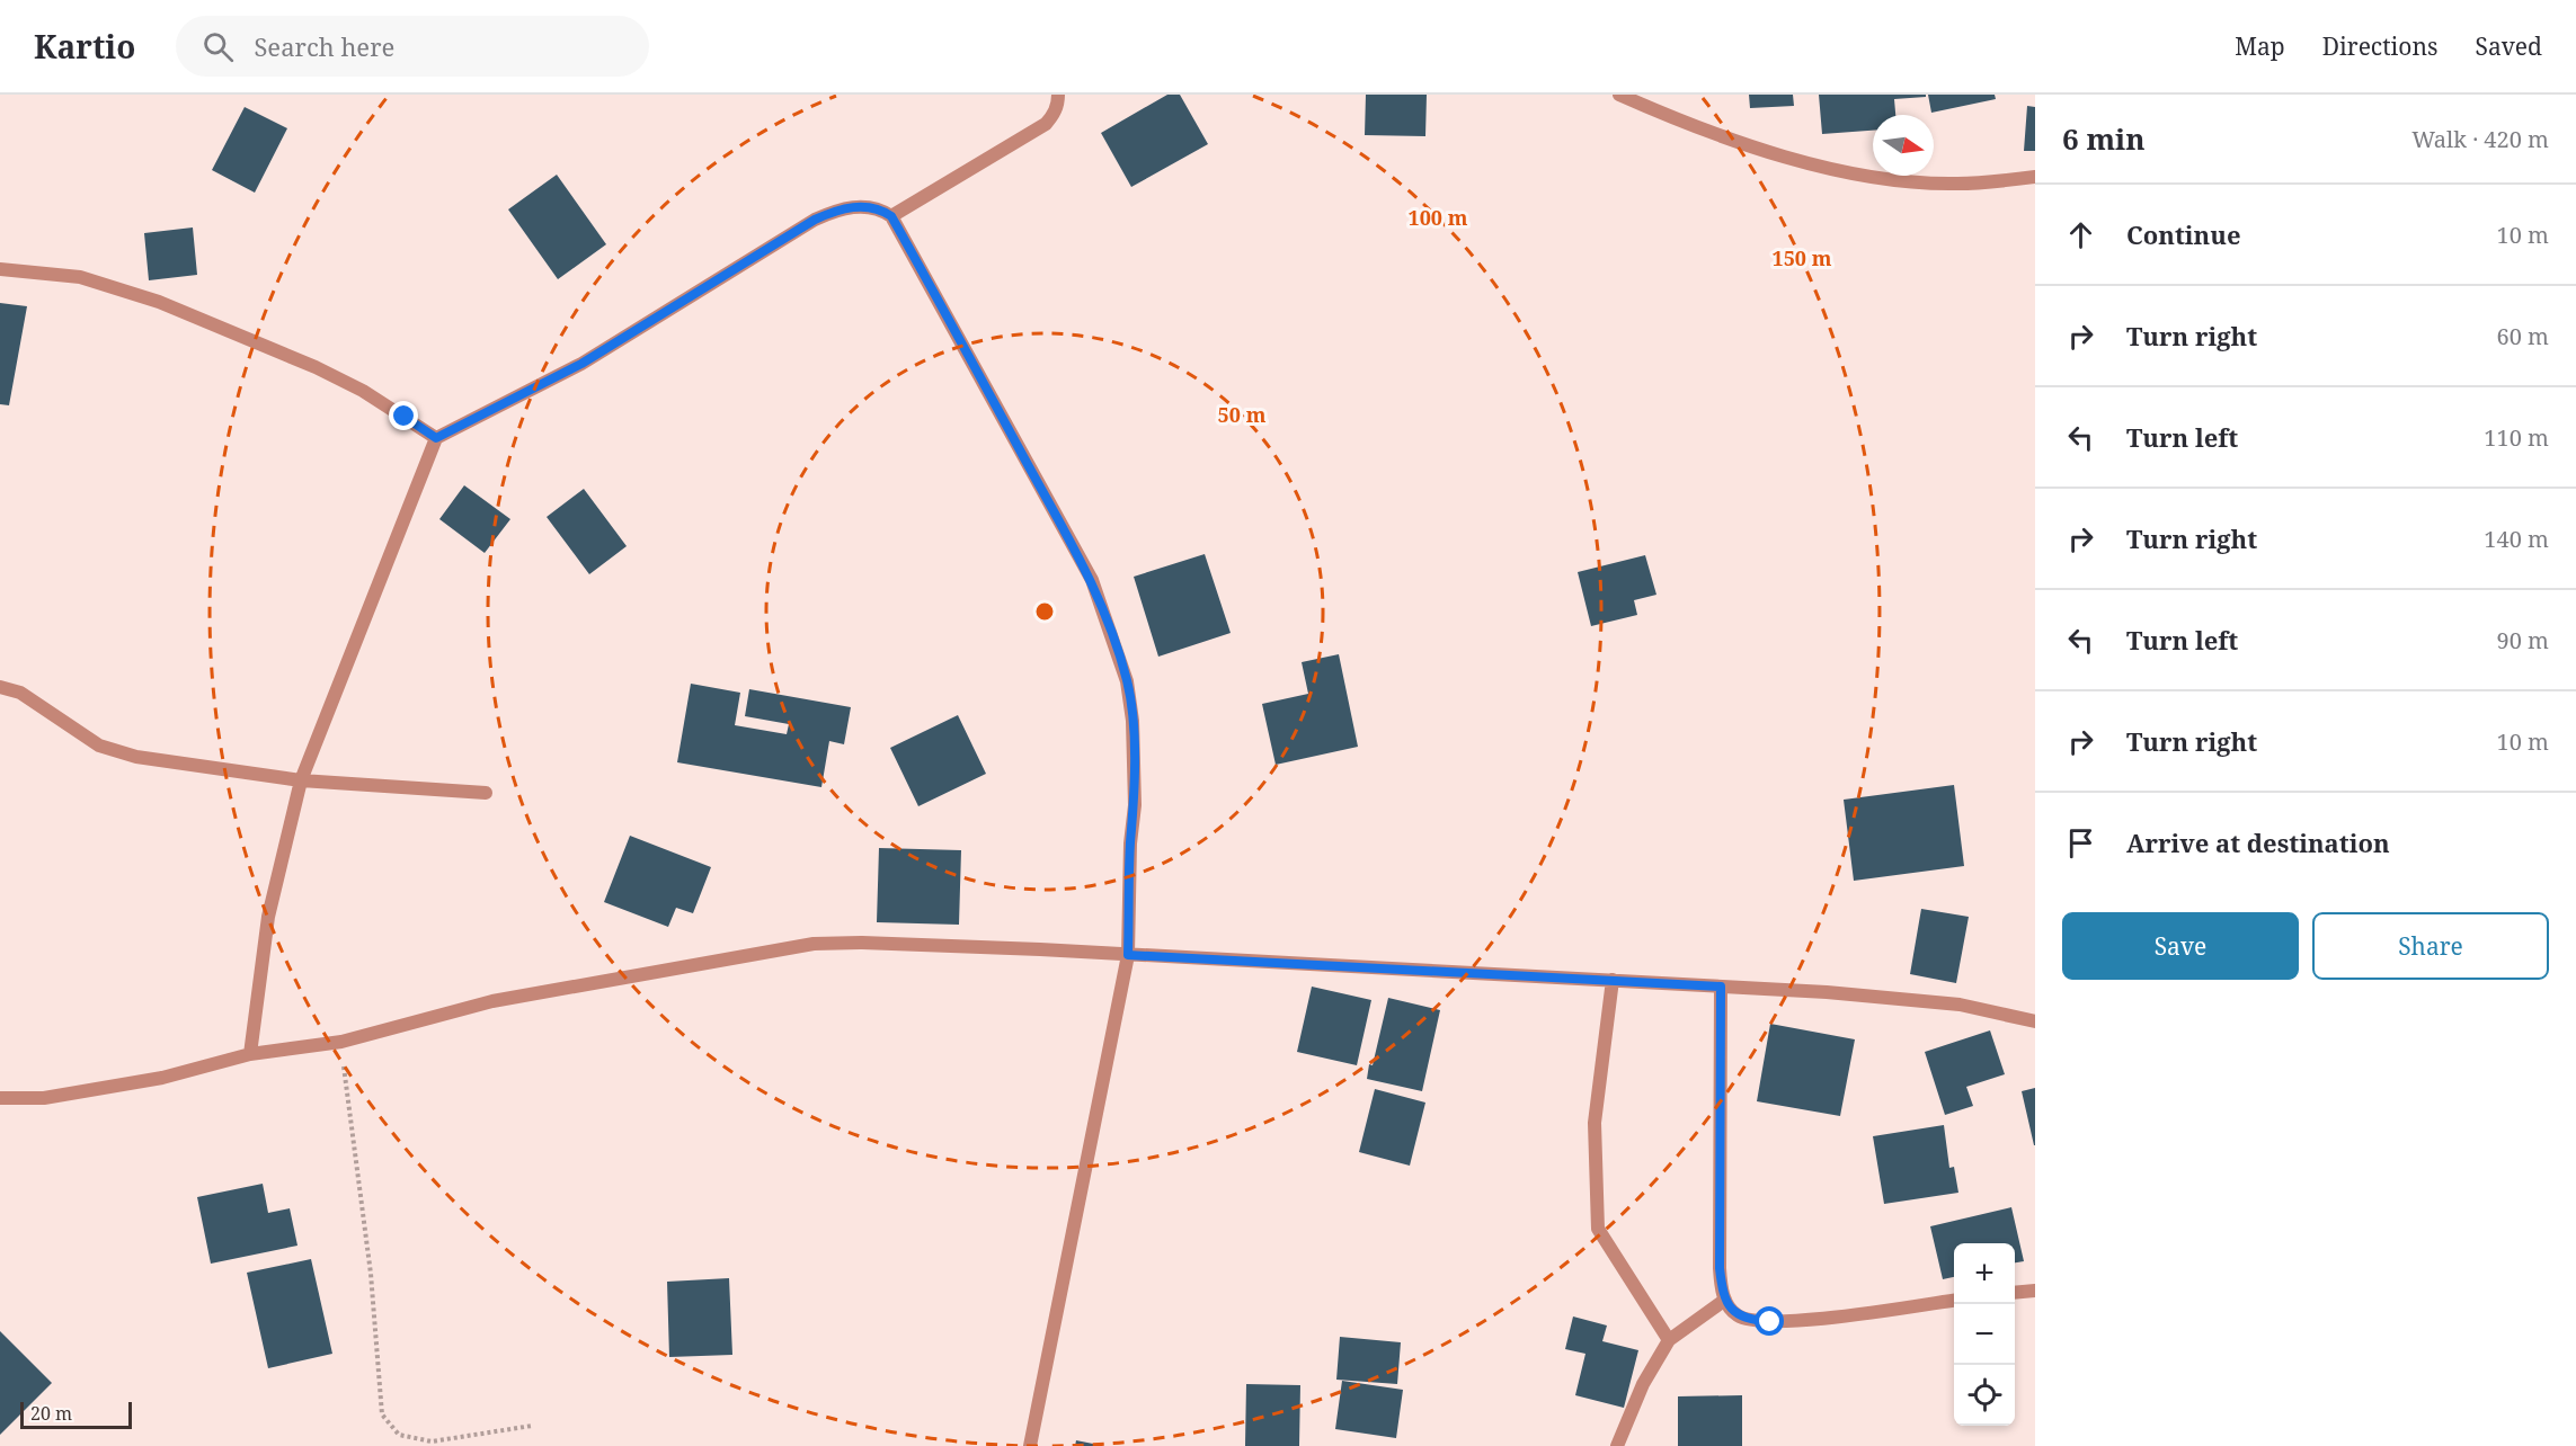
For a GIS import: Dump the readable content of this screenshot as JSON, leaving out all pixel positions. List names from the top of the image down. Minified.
{"scale_bar":"20 m","north":"right","page":{"header":"Kartio","search":"Search here","nav":["Map","Directions","Saved"],"heading":["6 min","Walk · 420 m"],"list":[["Continue","10 m"],["Turn right","60 m"],["Turn left","110 m"],["Turn right","140 m"],["Turn left","90 m"],["Turn right","10 m"],"Arrive at destination"],"buttons":["Save","Share"],"map_buttons":["+","−"],"scale":"20 m"},"rings":["100 m","150 m","50 m"]}
